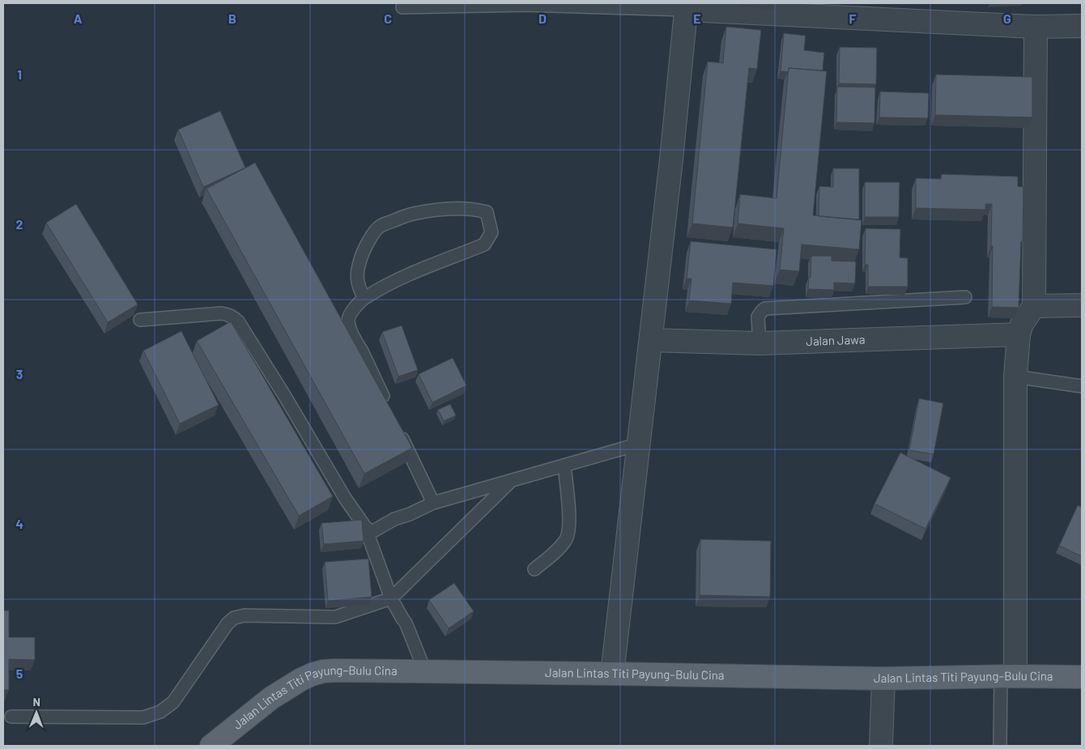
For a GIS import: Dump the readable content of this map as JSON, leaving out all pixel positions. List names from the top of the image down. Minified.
{"streets":{"main road":["Jalan Lintas Titi Payung–Bulu Cina"],"street":["Jalan Jawa"]},"north":"top","grid":{"columns":["A","B","C","D","E","F","G"],"rows":["1","2","3","4","5"]}}
